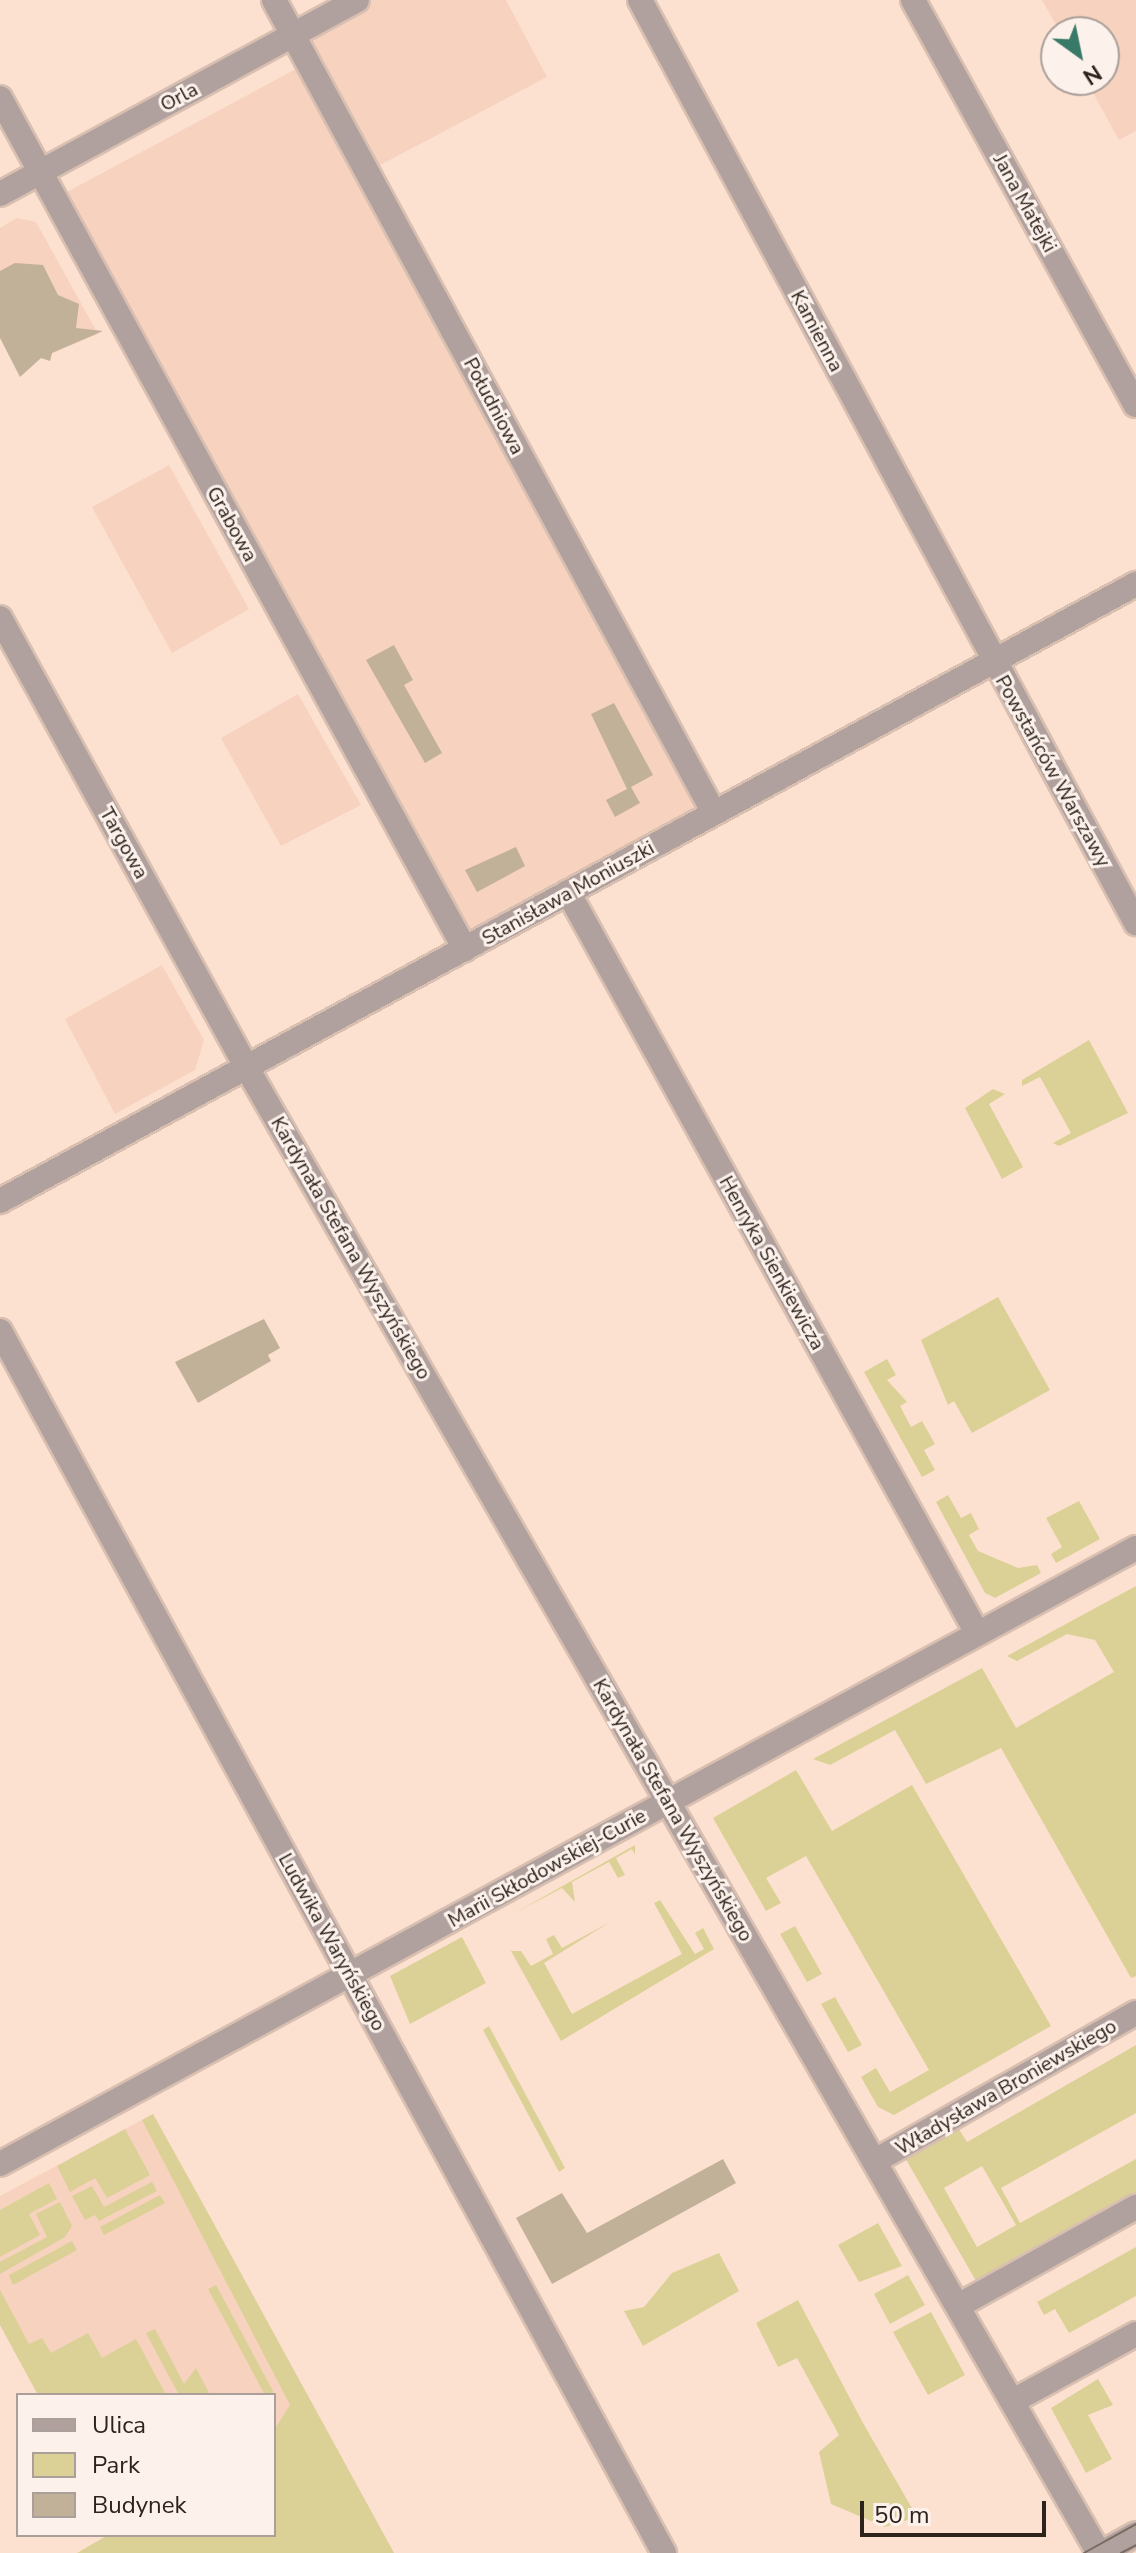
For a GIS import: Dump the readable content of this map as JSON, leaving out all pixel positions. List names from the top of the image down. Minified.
{"streets":{"street":["Orla","Jana Matejki","Kamienna","Południowa","Grabowa","Powstańców Warszawy","Targowa","Stanisława Moniuszki","Kardynała Stefana Wyszyńskiego","Henryka Sienkiewicza","Marii Skłodowskiej-Curie","Ludwika Waryńskiego","Władysława Broniewskiego"]},"crossings":[["Orla","Południowa"],["Orla","Grabowa"],["Kamienna","Powstańców Warszawy"],["Kamienna","Stanisława Moniuszki"],["Południowa","Stanisława Moniuszki"],["Grabowa","Stanisława Moniuszki"],["Powstańców Warszawy","Stanisława Moniuszki"],["Targowa","Stanisława Moniuszki"],["Targowa","Kardynała Stefana Wyszyńskiego"],["Stanisława Moniuszki","Kardynała Stefana Wyszyńskiego"],["Stanisława Moniuszki","Henryka Sienkiewicza"],["Kardynała Stefana Wyszyńskiego","Marii Skłodowskiej-Curie"],["Kardynała Stefana Wyszyńskiego","Władysława Broniewskiego"],["Henryka Sienkiewicza","Marii Skłodowskiej-Curie"],["Marii Skłodowskiej-Curie","Ludwika Waryńskiego"]],"legend":["Ulica","Park","Budynek"],"scale_bar":"50 m","north":"bottom right"}
